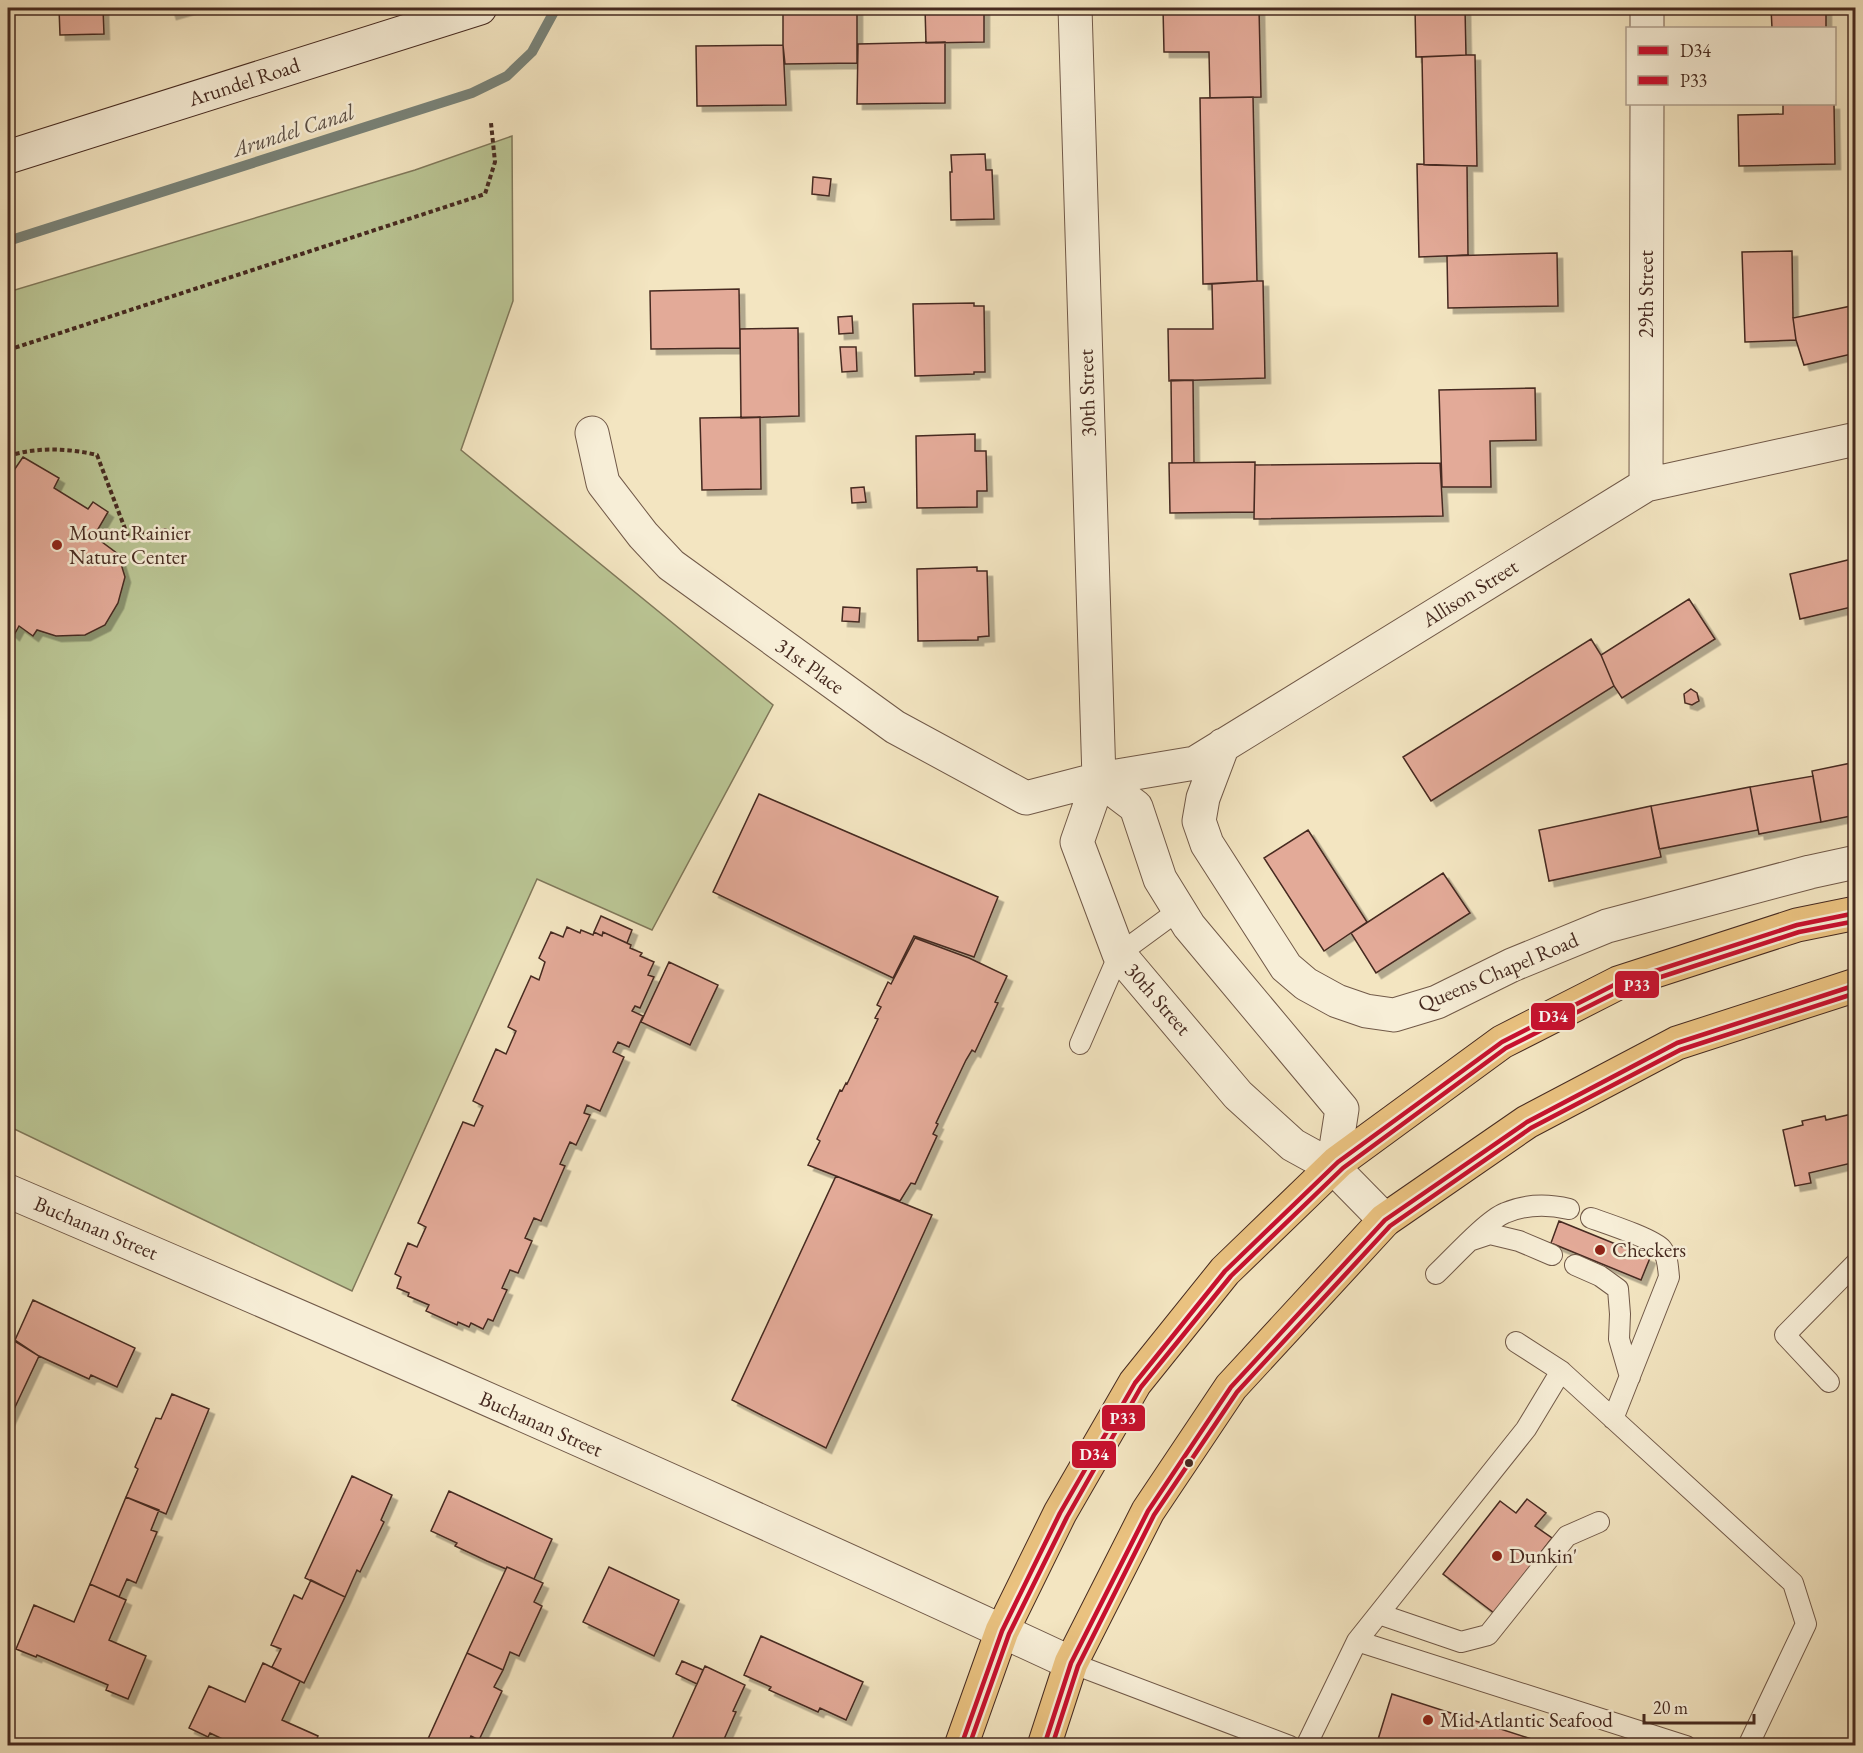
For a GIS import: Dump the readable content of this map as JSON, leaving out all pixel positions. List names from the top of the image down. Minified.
{"streets":{"street":["Arundel Road","29th Street","30th Street","Allison Street","31st Place","Queens Chapel Road","Buchanan Street"]},"crossings":[["29th Street","Allison Street"],["30th Street","Allison Street"],["30th Street","31st Place"],["Allison Street","31st Place"],["Allison Street","Queens Chapel Road"]],"water":["Arundel Canal"],"places":["Mount Rainier Nature Center","Checkers","Dunkin'","Mid Atlantic Seafood"],"lines":["transit line D34","transit line P33"],"legend":["D34","P33"],"scale_bar":"20 m"}
